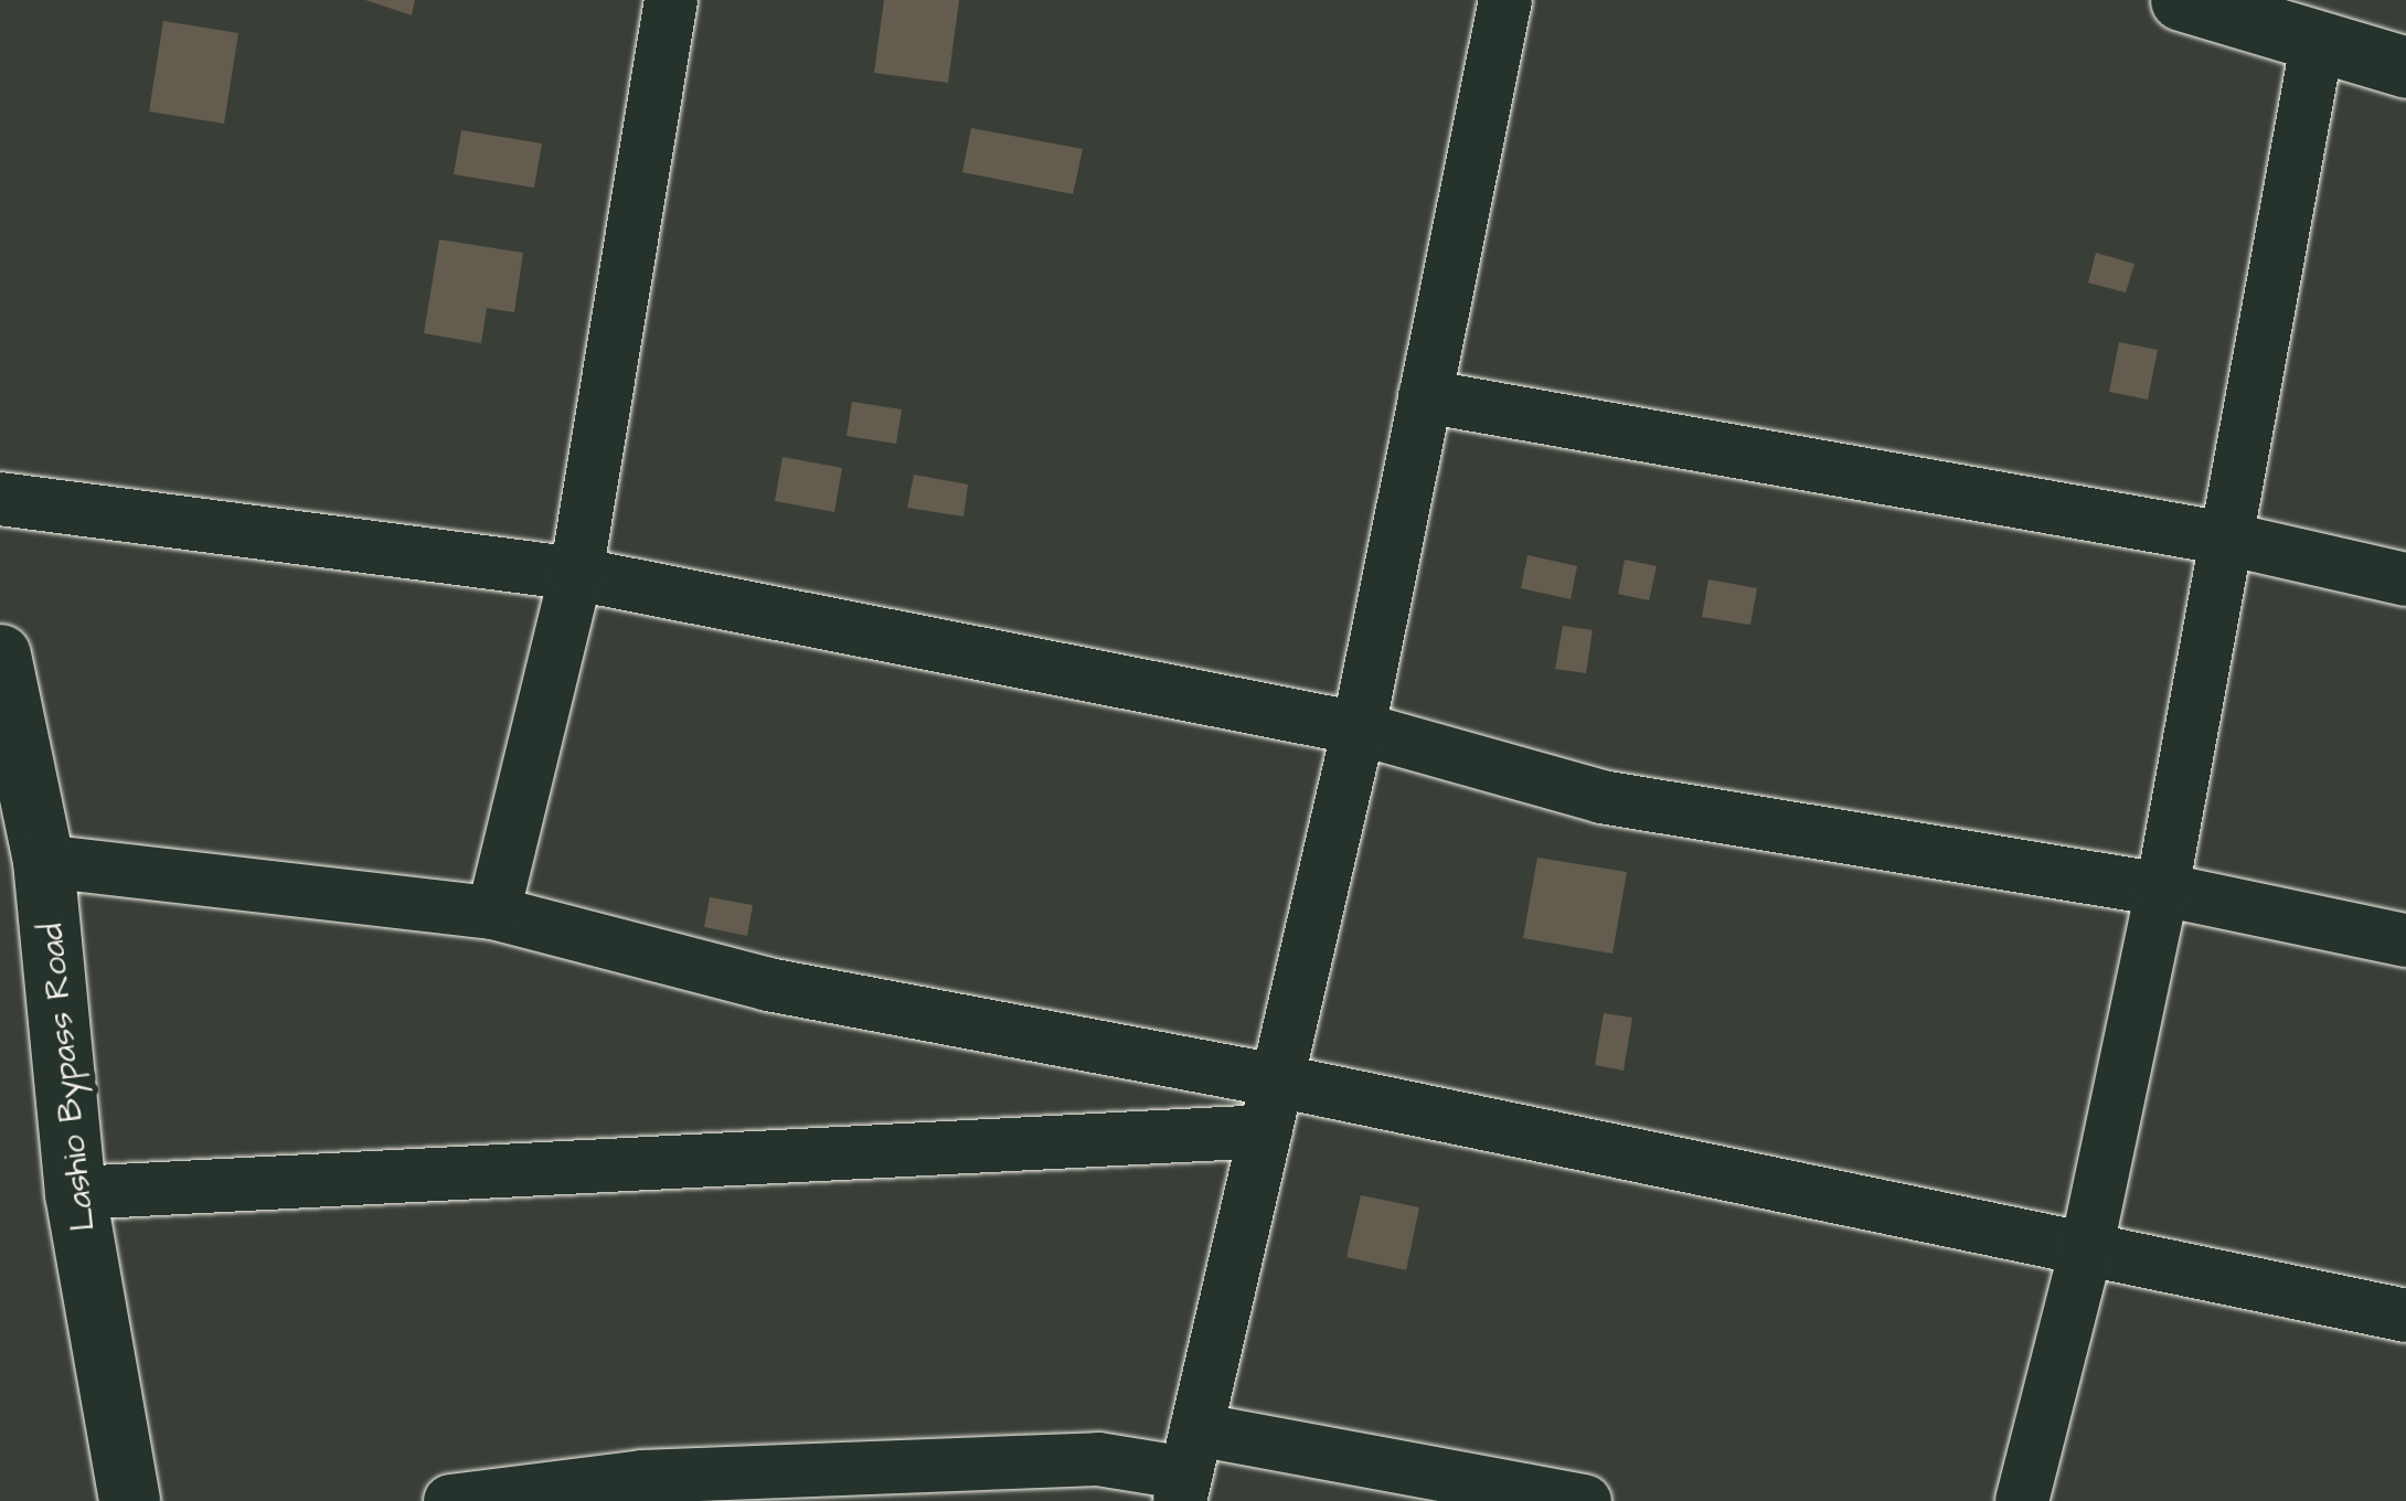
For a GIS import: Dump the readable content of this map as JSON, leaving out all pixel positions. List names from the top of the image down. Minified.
{"streets":{"main road":["Lashio Bypass Road"]}}
